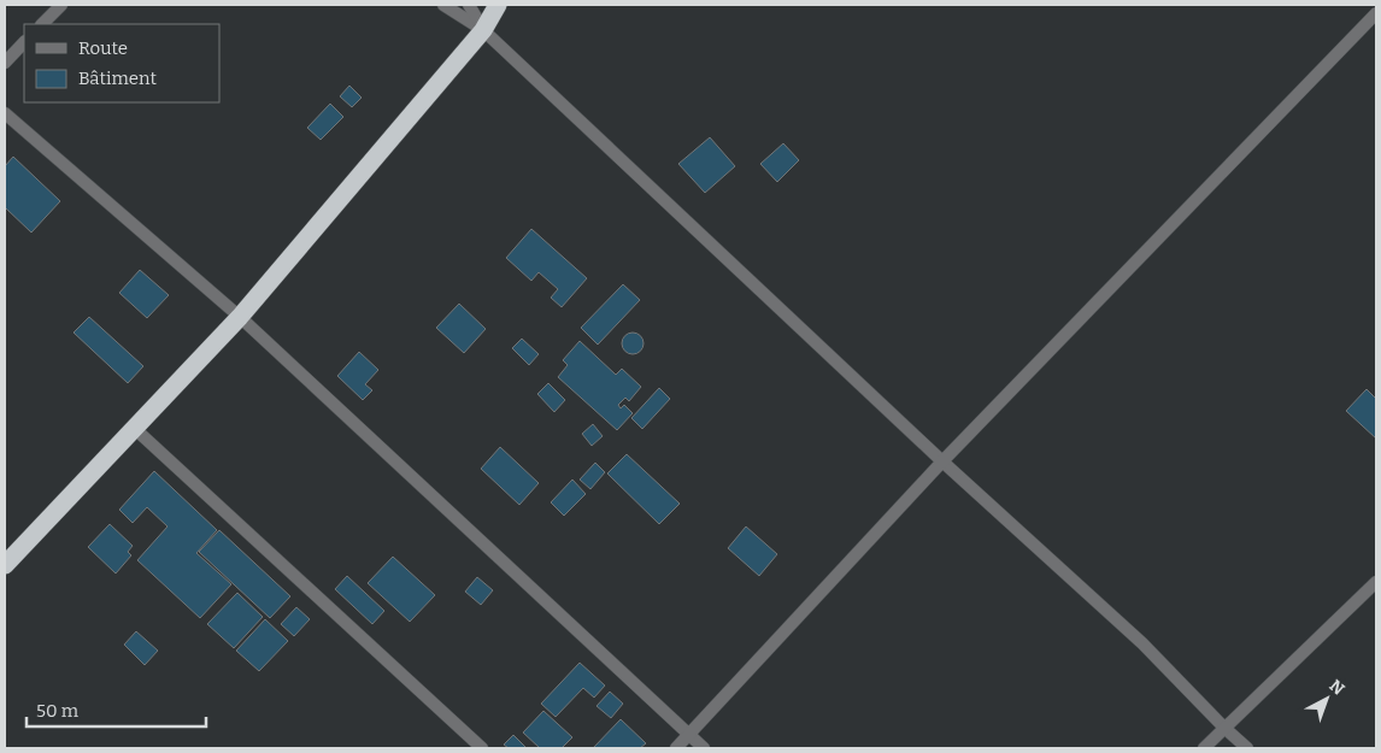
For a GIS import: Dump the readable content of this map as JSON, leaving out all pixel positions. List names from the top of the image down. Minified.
{"legend":["Route","Bâtiment"],"scale_bar":"50 m","north":"top right"}
